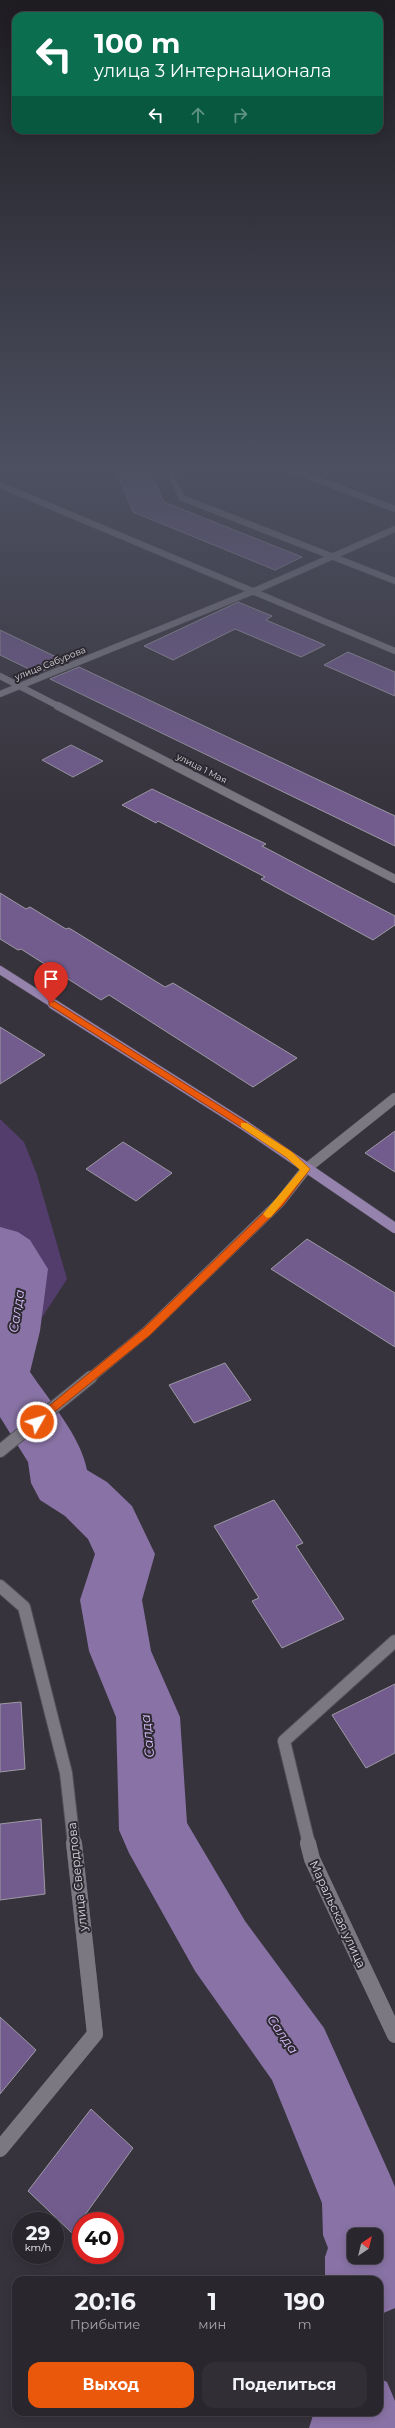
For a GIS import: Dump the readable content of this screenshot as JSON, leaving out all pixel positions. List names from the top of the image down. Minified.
{"streets":{"street":["улица Сабурова","улица 1 Мая","улица Свердлова","Маральская улица"]},"crossings":[["улица Сабурова","улица 1 Мая"]],"water":["Салда"],"north":"top right","page":{"turn":["100 m","улица 3 Интернационала"],"speed":"29 km/h","limit":"40","eta":["20:16","Прибытие","1","мин","190","m"],"buttons":["Выход","Поделиться"]}}
